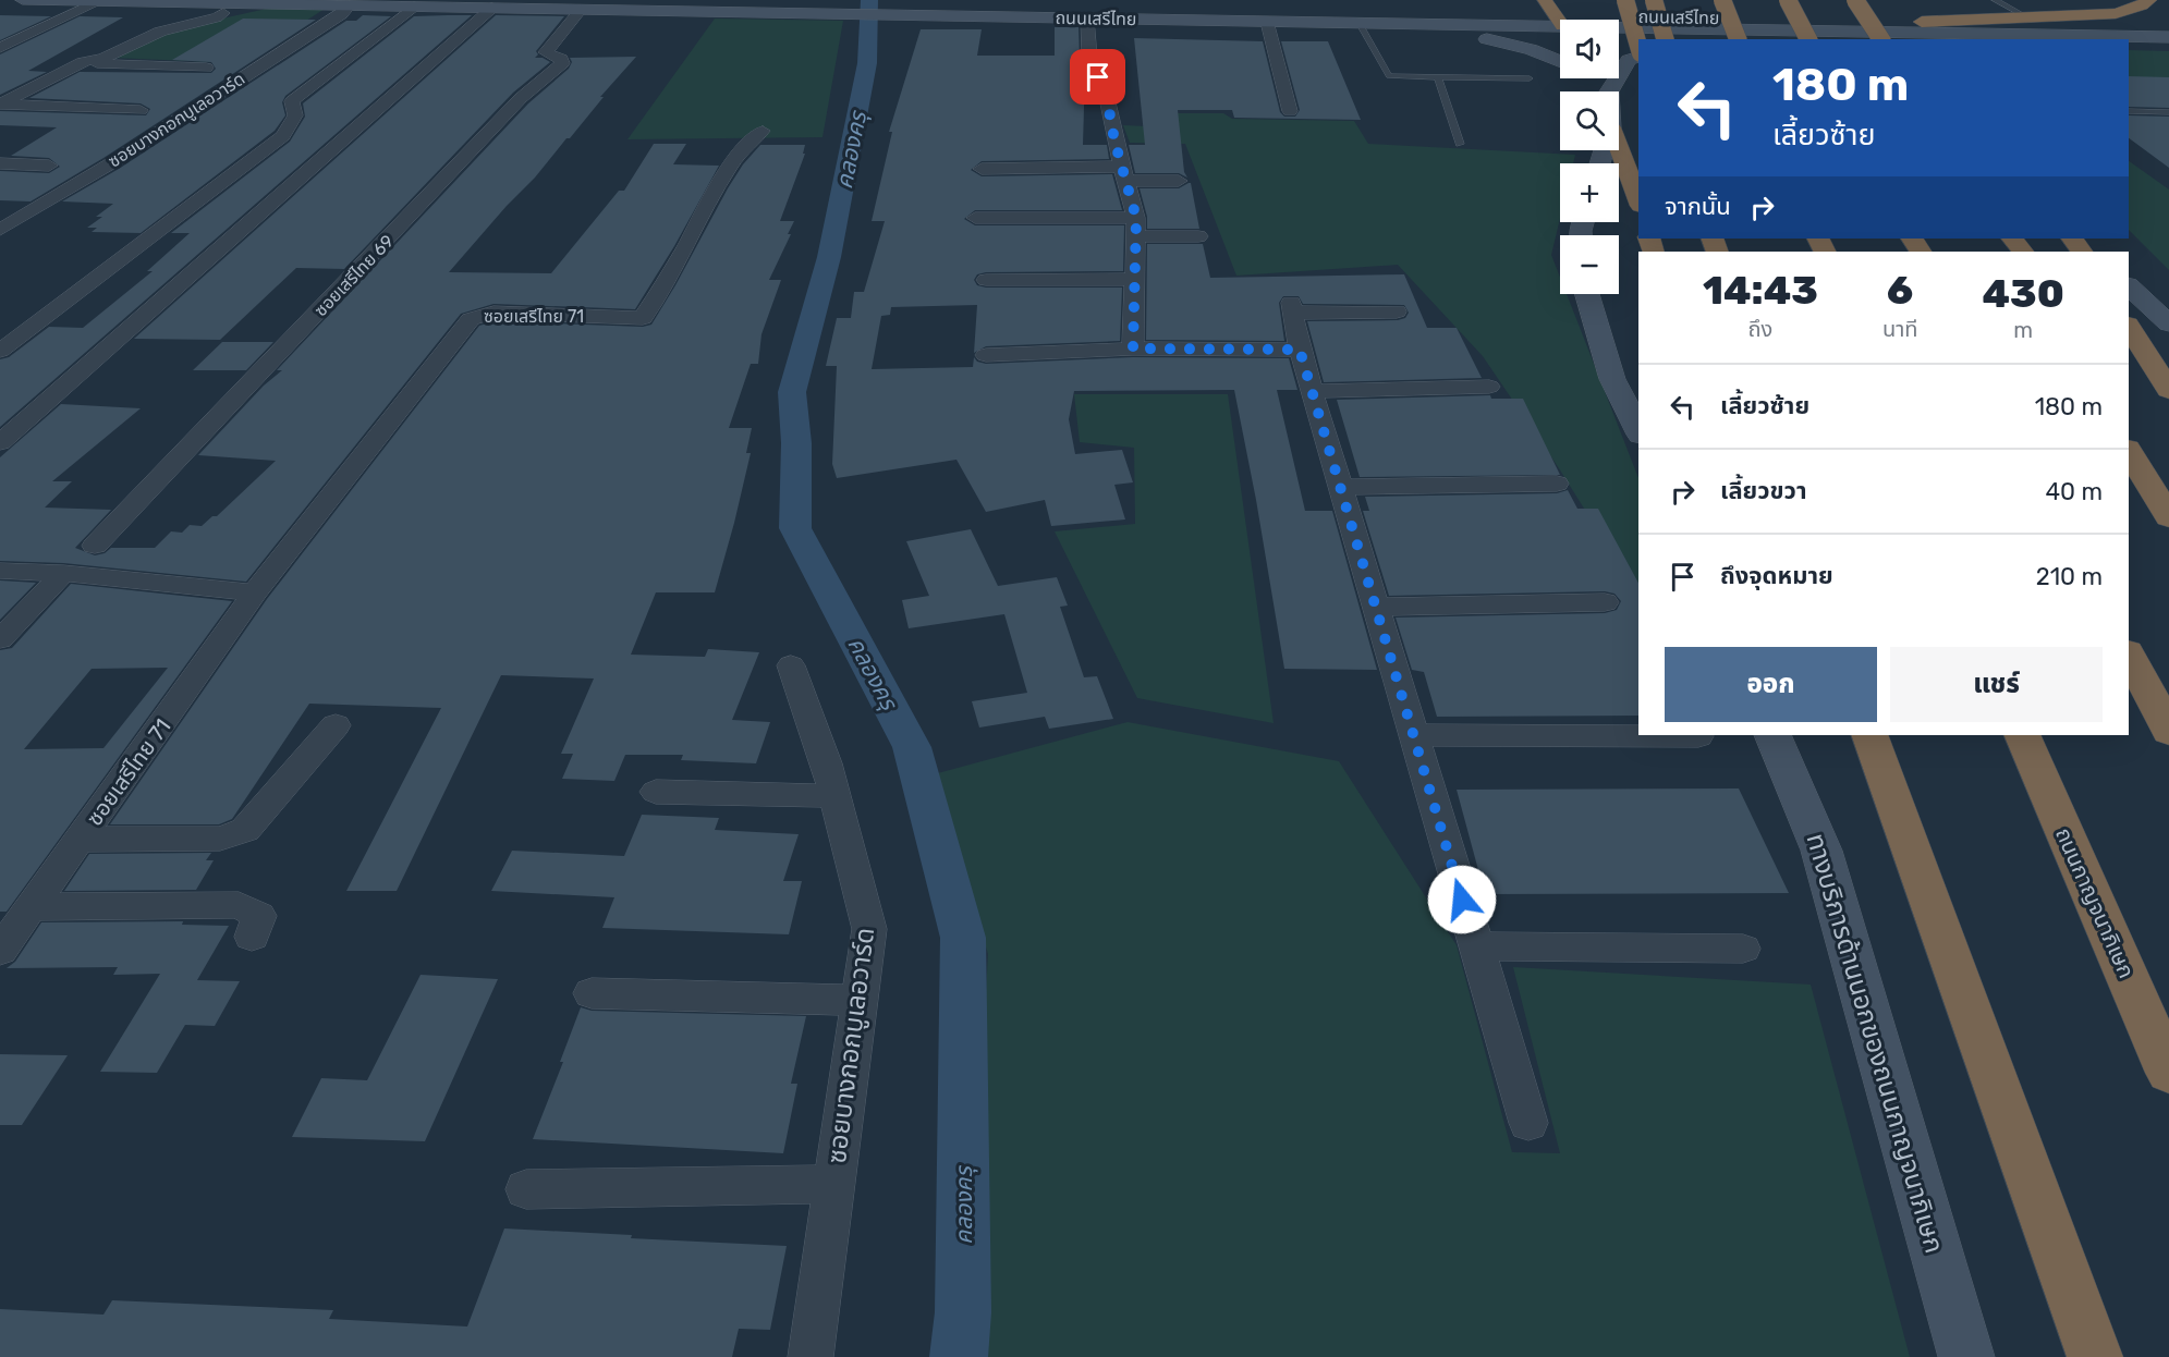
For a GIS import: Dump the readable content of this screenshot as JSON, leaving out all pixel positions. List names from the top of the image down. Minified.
{"streets":{"highway":["ถนนกาญจนาภิเษก"],"main road":["ถนนเสรีไทย","ทางบริการด้านนอกของถนนกาญจนาภิเษก"],"street":["ซอยบางกอกบูเลอวาร์ด","ซอยเสรีไทย 69","ซอยเสรีไทย 71"]},"crossings":[["ถนนเสรีไทย","ซอยบางกอกบูเลอวาร์ด"],["ถนนเสรีไทย","ซอยเสรีไทย 69"]],"water":["คลองครุ"],"page":{"map_buttons":["+","−"],"turn":["180 m","เลี้ยวซ้าย"],"then":"จากนั้น","eta":["14:43","ถึง","6","นาที","430","m"],"list":[{"name":"เลี้ยวซ้าย","value":"180 m"},{"name":"เลี้ยวขวา","value":"40 m"},{"name":"ถึงจุดหมาย","value":"210 m"}],"buttons":["ออก","แชร์"]}}
